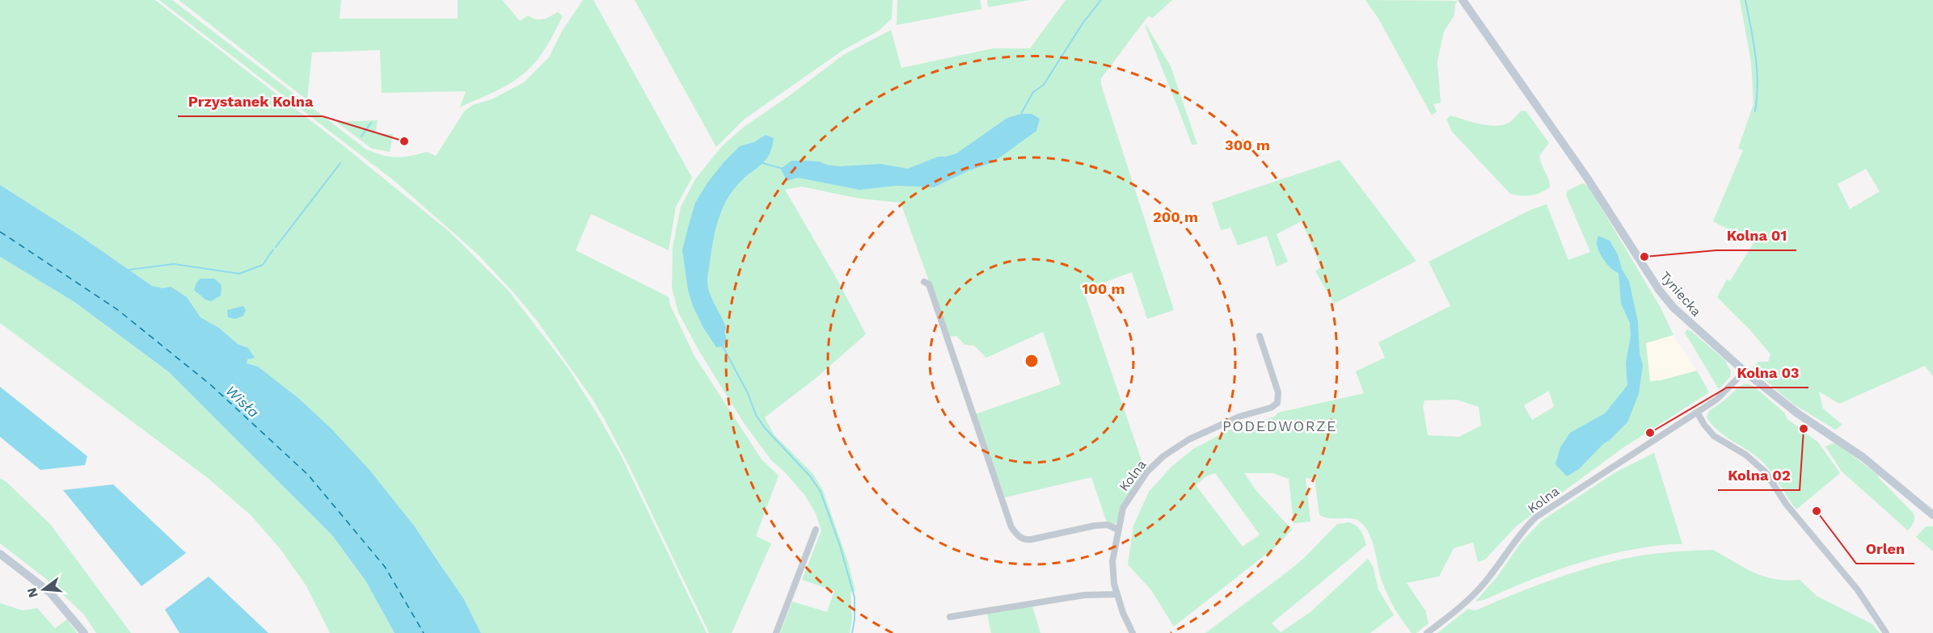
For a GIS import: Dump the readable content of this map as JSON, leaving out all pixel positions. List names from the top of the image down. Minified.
{"streets":{"street":["Tyniecka","Kolna"]},"crossings":[["Tyniecka","Kolna"]],"districts":["PODEDWORZE"],"water":["Wisła"],"places":["Przystanek Kolna","Kolna 01","Kolna 02","Kolna 03","Orlen"],"north":"left","rings":["300 m","200 m","100 m"]}
